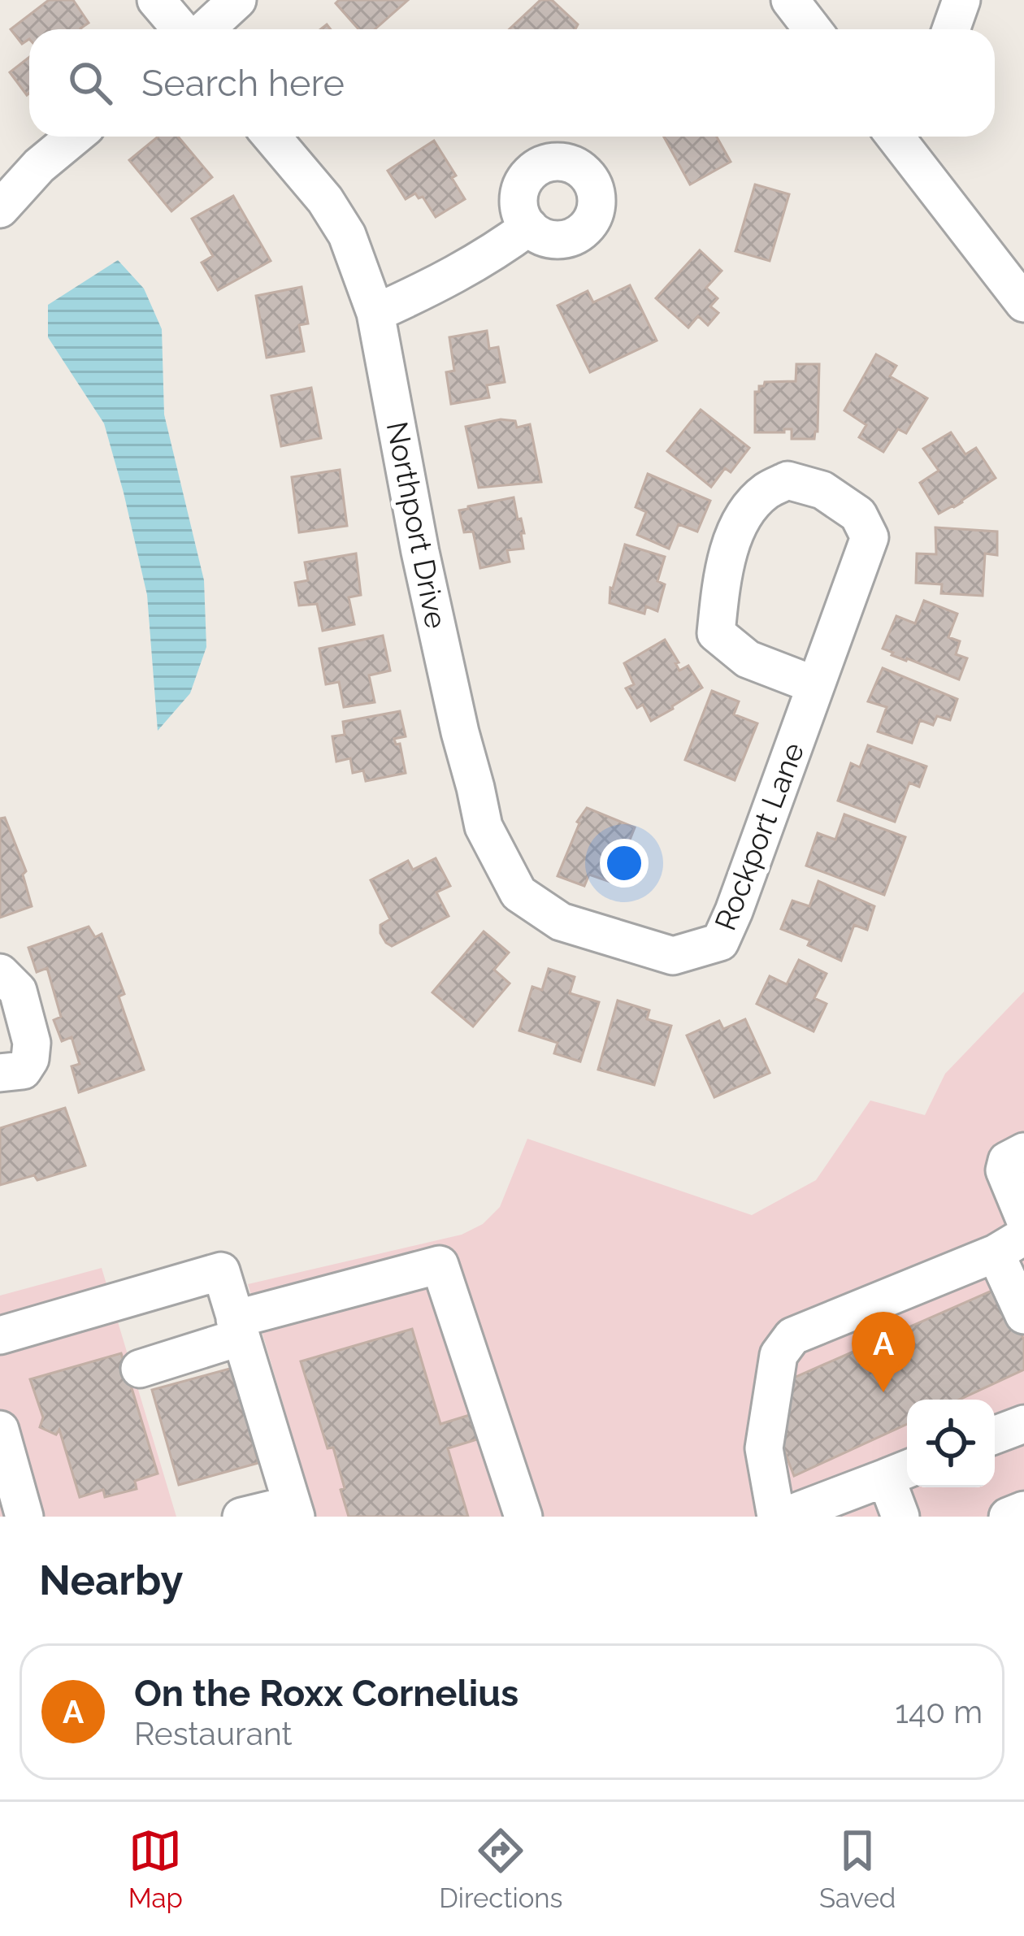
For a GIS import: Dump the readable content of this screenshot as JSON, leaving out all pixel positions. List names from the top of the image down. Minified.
{"streets":{"street":["Northport Drive","Rockport Lane"]},"crossings":[["Northport Drive","Rockport Lane"]],"page":{"search":"Search here","pins":"A","heading":"Nearby","list":[{"mark":"A","name":"On the Roxx Cornelius","note":"Restaurant","value":"140 m"}],"nav":["Map","Directions","Saved"]}}
